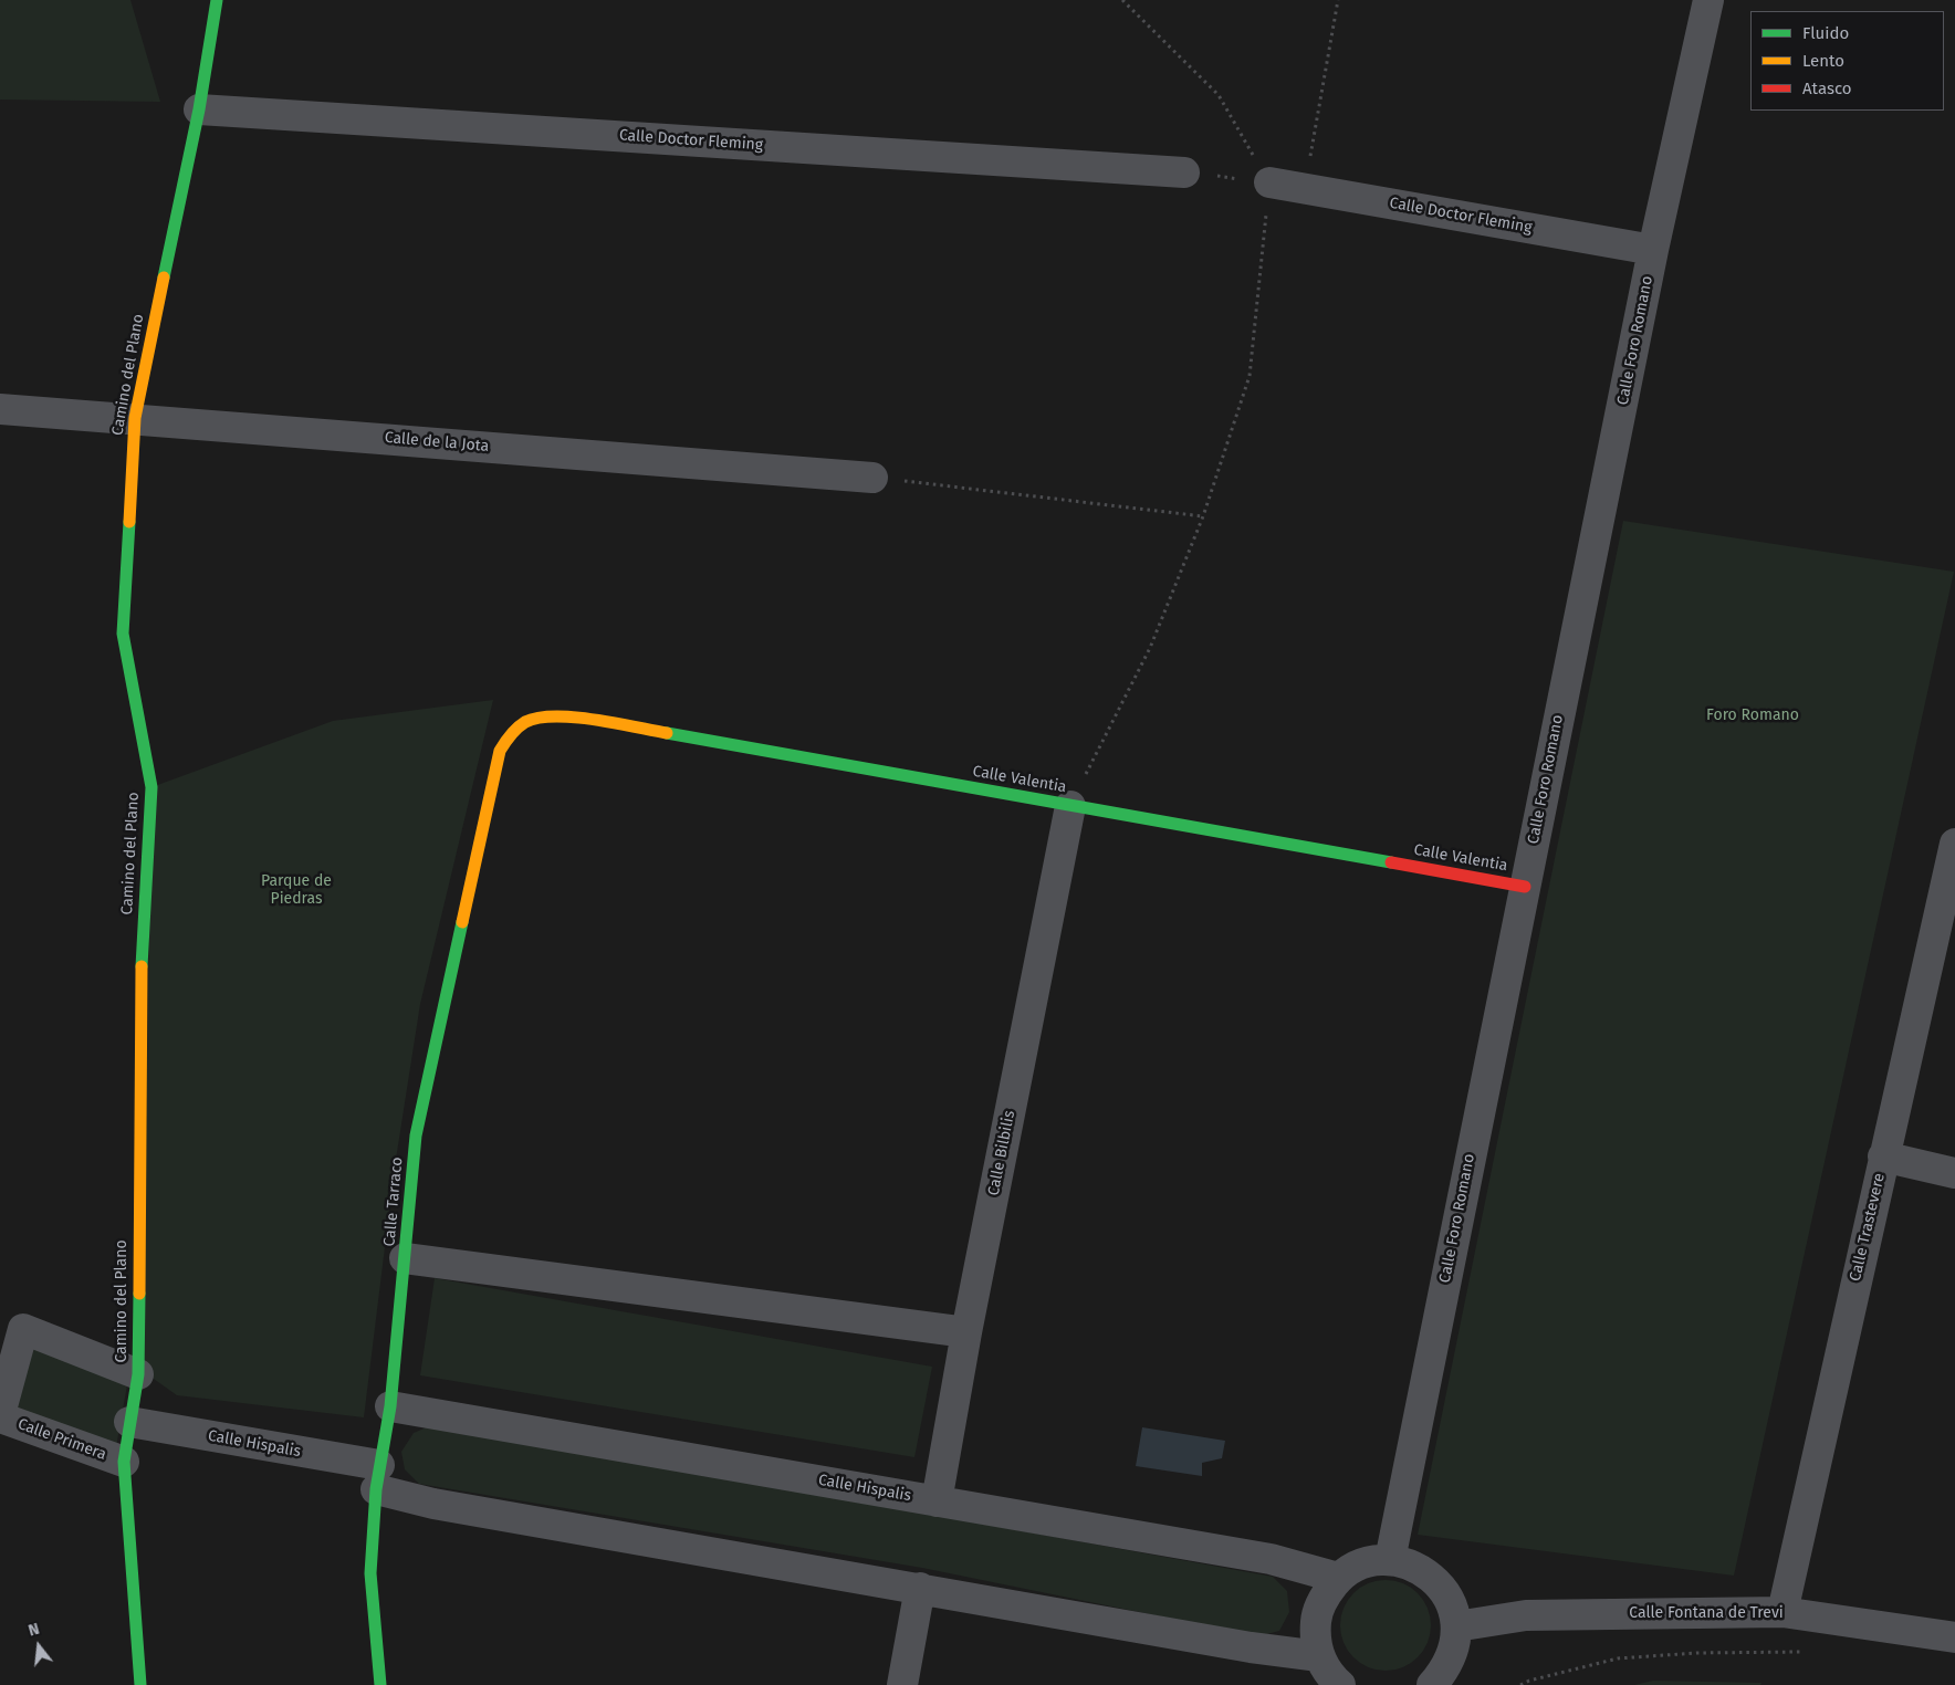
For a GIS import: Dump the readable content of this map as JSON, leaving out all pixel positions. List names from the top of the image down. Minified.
{"streets":{"street":["Calle Doctor Fleming","Calle Foro Romano","Camino del Plano","Calle de la Jota","Calle Valentia","Calle Bilbilis","Calle Tarraco","Calle Trastevere","Calle Primera","Calle Hispalis","Calle Fontana de Trevi"]},"crossings":[["Calle Doctor Fleming","Calle Foro Romano"],["Calle Doctor Fleming","Camino del Plano"],["Calle Foro Romano","Calle Valentia"],["Camino del Plano","Calle de la Jota"],["Camino del Plano","Calle Primera"],["Camino del Plano","Calle Hispalis"],["Calle Valentia","Calle Bilbilis"],["Calle Valentia","Calle Tarraco"],["Calle Bilbilis","Calle Hispalis"],["Calle Tarraco","Calle Hispalis"],["Calle Trastevere","Calle Fontana de Trevi"]],"parks":["Foro Romano","Parque de Piedras"],"legend":["Fluido","Lento","Atasco"],"north":"top"}
